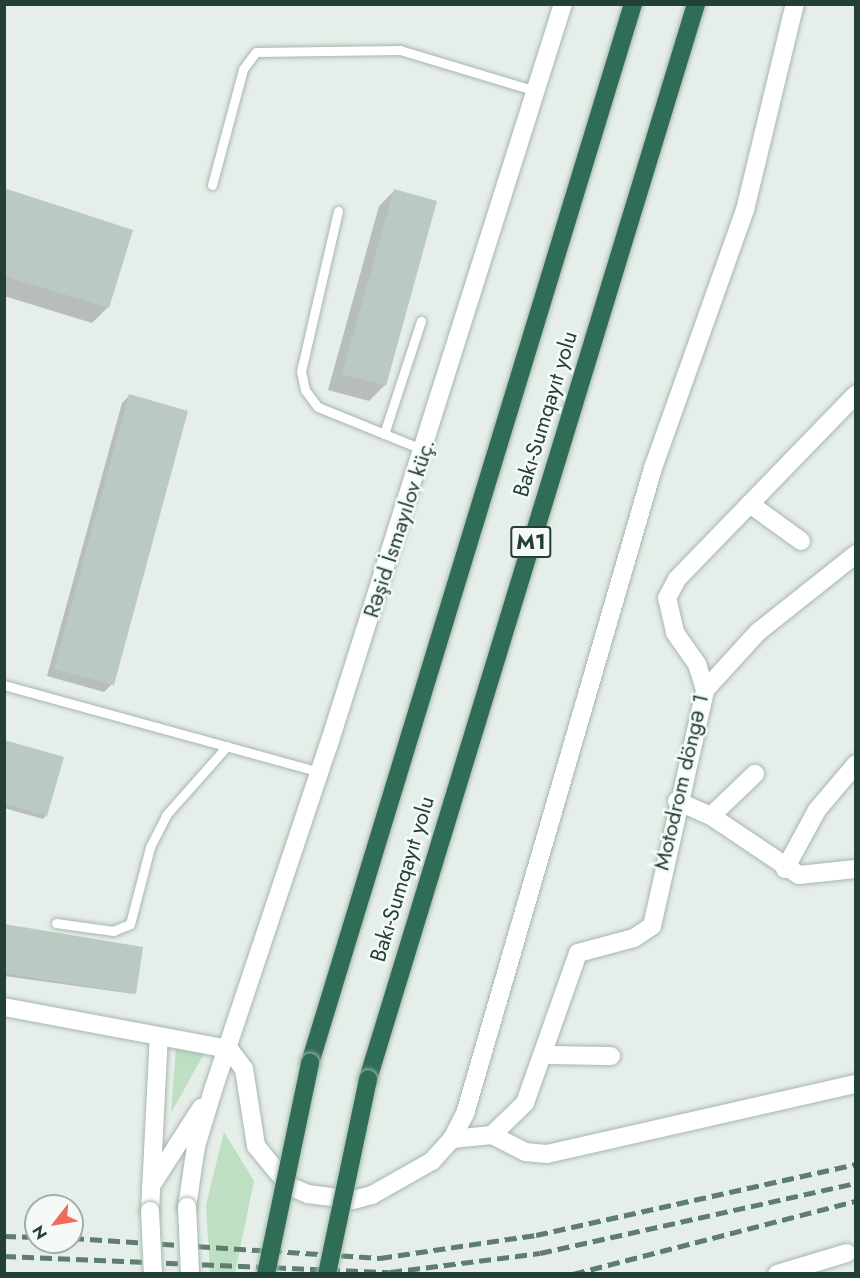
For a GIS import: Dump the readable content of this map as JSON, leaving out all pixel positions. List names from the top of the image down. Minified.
{"streets":{"highway":["Bakı-Sumqayıt yolu","M1"],"street":["Rəşid İsmayılov küç.","Motodrom döngə 1"]},"north":"bottom left"}
